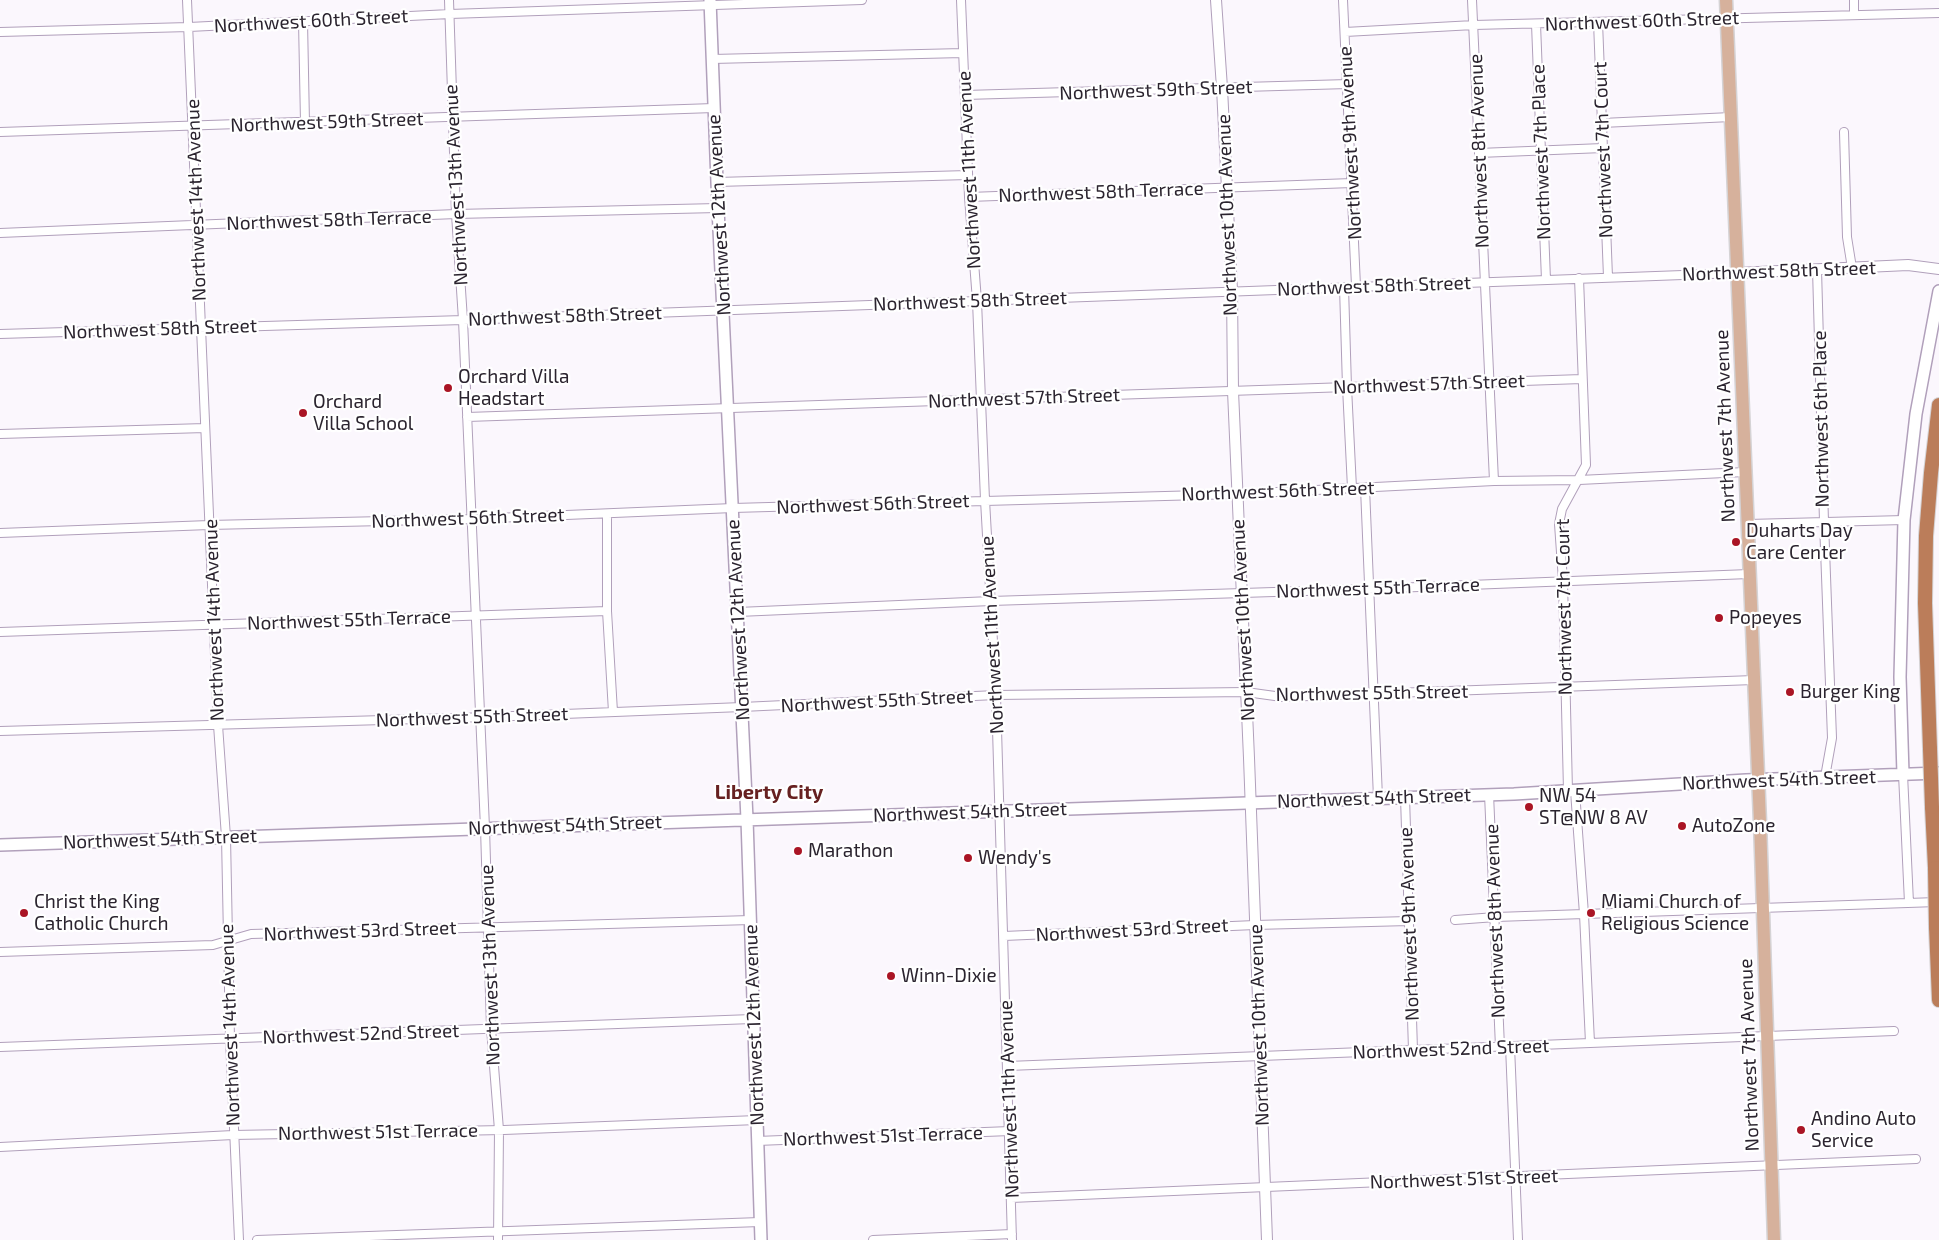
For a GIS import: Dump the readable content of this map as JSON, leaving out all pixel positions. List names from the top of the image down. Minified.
{"streets":{"main road":["Northwest 12th Avenue","Northwest 7th Avenue","Northwest 54th Street"],"street":["Northwest 60th Street","Northwest 59th Street","Northwest 9th Avenue","Northwest 7th Court","Northwest 8th Avenue","Northwest 7th Place","Northwest 11th Avenue","Northwest 13th Avenue","Northwest 58th Terrace","Northwest 14th Avenue","Northwest 10th Avenue","Northwest 58th Street","Northwest 57th Street","Northwest 6th Place","Northwest 56th Street","Northwest 55th Terrace","Northwest 55th Street","Northwest 53rd Street","Northwest 52nd Street","Northwest 51st Terrace","Northwest 51st Street"]},"crossings":[["Northwest 60th Street","Northwest 9th Avenue"],["Northwest 60th Street","Northwest 7th Court"],["Northwest 60th Street","Northwest 8th Avenue"],["Northwest 60th Street","Northwest 7th Place"],["Northwest 60th Street","Northwest 13th Avenue"],["Northwest 60th Street","Northwest 14th Avenue"],["Northwest 60th Street","Northwest 12th Avenue"],["Northwest 60th Street","Northwest 7th Avenue"],["Northwest 59th Street","Northwest 9th Avenue"],["Northwest 59th Street","Northwest 11th Avenue"],["Northwest 59th Street","Northwest 13th Avenue"],["Northwest 59th Street","Northwest 14th Avenue"],["Northwest 59th Street","Northwest 12th Avenue"],["Northwest 59th Street","Northwest 10th Avenue"],["Northwest 9th Avenue","Northwest 58th Terrace"],["Northwest 9th Avenue","Northwest 58th Street"],["Northwest 9th Avenue","Northwest 54th Street"],["Northwest 9th Avenue","Northwest 53rd Street"],["Northwest 9th Avenue","Northwest 52nd Street"],["Northwest 7th Court","Northwest 58th Street"],["Northwest 7th Court","Northwest 57th Street"],["Northwest 7th Court","Northwest 56th Street"],["Northwest 7th Court","Northwest 55th Terrace"],["Northwest 7th Court","Northwest 55th Street"],["Northwest 7th Court","Northwest 54th Street"],["Northwest 7th Court","Northwest 52nd Street"],["Northwest 8th Avenue","Northwest 58th Street"],["Northwest 8th Avenue","Northwest 57th Street"],["Northwest 8th Avenue","Northwest 56th Street"],["Northwest 8th Avenue","Northwest 54th Street"],["Northwest 8th Avenue","Northwest 52nd Street"],["Northwest 7th Place","Northwest 58th Street"],["Northwest 11th Avenue","Northwest 58th Terrace"],["Northwest 11th Avenue","Northwest 58th Street"],["Northwest 11th Avenue","Northwest 57th Street"],["Northwest 11th Avenue","Northwest 56th Street"],["Northwest 11th Avenue","Northwest 55th Terrace"],["Northwest 11th Avenue","Northwest 55th Street"],["Northwest 11th Avenue","Northwest 54th Street"],["Northwest 11th Avenue","Northwest 53rd Street"],["Northwest 11th Avenue","Northwest 52nd Street"],["Northwest 11th Avenue","Northwest 51st Terrace"],["Northwest 11th Avenue","Northwest 51st Street"],["Northwest 13th Avenue","Northwest 58th Terrace"],["Northwest 13th Avenue","Northwest 58th Street"],["Northwest 13th Avenue","Northwest 57th Street"],["Northwest 13th Avenue","Northwest 56th Street"],["Northwest 13th Avenue","Northwest 55th Terrace"],["Northwest 13th Avenue","Northwest 55th Street"],["Northwest 13th Avenue","Northwest 54th Street"],["Northwest 13th Avenue","Northwest 53rd Street"],["Northwest 13th Avenue","Northwest 52nd Street"],["Northwest 13th Avenue","Northwest 51st Terrace"],["Northwest 58th Terrace","Northwest 14th Avenue"],["Northwest 58th Terrace","Northwest 12th Avenue"],["Northwest 58th Terrace","Northwest 10th Avenue"],["Northwest 14th Avenue","Northwest 58th Street"],["Northwest 14th Avenue","Northwest 56th Street"],["Northwest 14th Avenue","Northwest 55th Terrace"],["Northwest 14th Avenue","Northwest 55th Street"],["Northwest 14th Avenue","Northwest 54th Street"],["Northwest 14th Avenue","Northwest 53rd Street"],["Northwest 14th Avenue","Northwest 52nd Street"],["Northwest 14th Avenue","Northwest 51st Terrace"],["Northwest 12th Avenue","Northwest 58th Street"],["Northwest 12th Avenue","Northwest 57th Street"],["Northwest 12th Avenue","Northwest 56th Street"],["Northwest 12th Avenue","Northwest 55th Terrace"],["Northwest 12th Avenue","Northwest 55th Street"],["Northwest 12th Avenue","Northwest 54th Street"],["Northwest 12th Avenue","Northwest 53rd Street"],["Northwest 12th Avenue","Northwest 52nd Street"],["Northwest 12th Avenue","Northwest 51st Terrace"],["Northwest 10th Avenue","Northwest 58th Street"],["Northwest 10th Avenue","Northwest 57th Street"],["Northwest 10th Avenue","Northwest 56th Street"],["Northwest 10th Avenue","Northwest 55th Terrace"],["Northwest 10th Avenue","Northwest 55th Street"],["Northwest 10th Avenue","Northwest 54th Street"],["Northwest 10th Avenue","Northwest 53rd Street"],["Northwest 10th Avenue","Northwest 52nd Street"],["Northwest 10th Avenue","Northwest 51st Street"],["Northwest 58th Street","Northwest 6th Place"],["Northwest 58th Street","Northwest 7th Avenue"],["Northwest 6th Place","Northwest 54th Street"],["Northwest 7th Avenue","Northwest 56th Street"],["Northwest 7th Avenue","Northwest 55th Terrace"],["Northwest 7th Avenue","Northwest 55th Street"],["Northwest 7th Avenue","Northwest 54th Street"],["Northwest 7th Avenue","Northwest 52nd Street"],["Northwest 7th Avenue","Northwest 51st Street"]],"districts":["Liberty City"],"places":["Orchard Villa Headstart","Orchard Villa School","Duharts Day Care Center","Popeyes","Burger King","NW 54 ST@NW 8 AV","AutoZone","Marathon","Wendy's","Christ the King Catholic Church","Miami Church of Religious Science","Winn-Dixie","Andino Auto Service"]}
